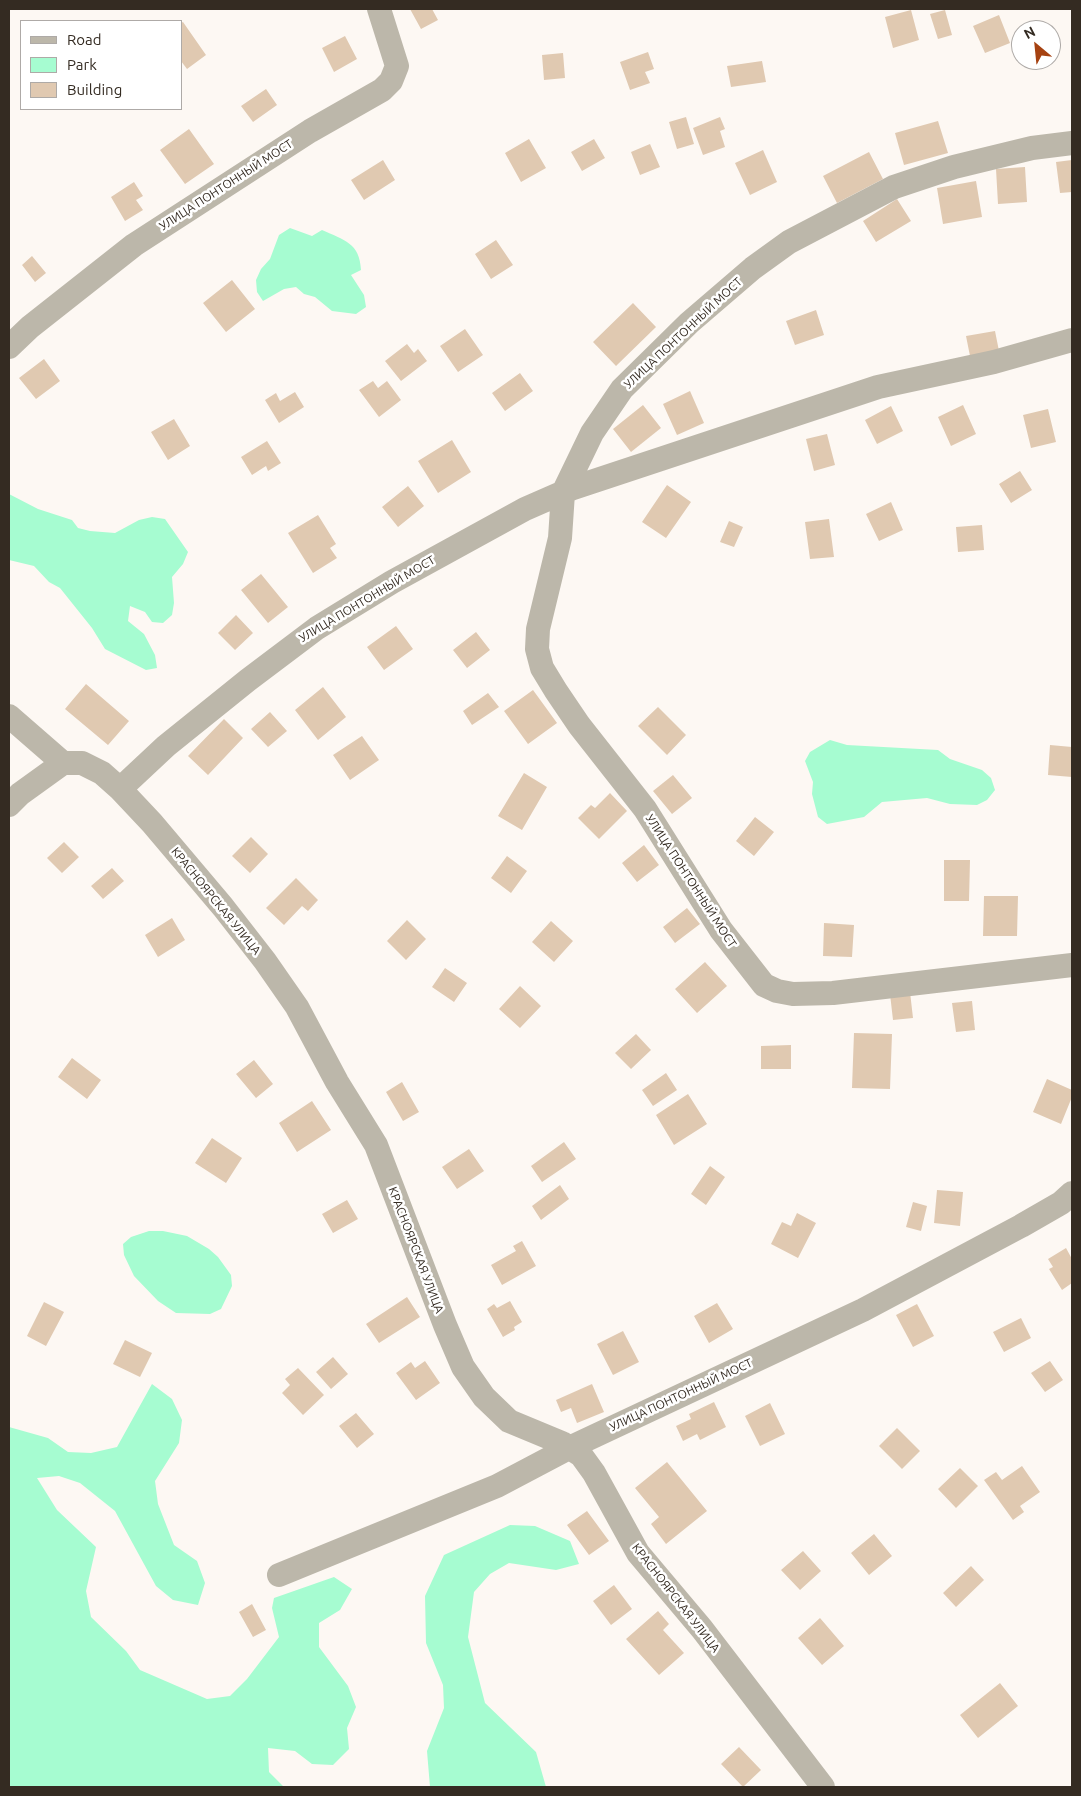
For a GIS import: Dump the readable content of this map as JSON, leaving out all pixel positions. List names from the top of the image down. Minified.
{"streets":{"street":["УЛИЦА ПОНТОННЫЙ МОСТ","КРАСНОЯРСКАЯ УЛИЦА"]},"crossings":[["УЛИЦА ПОНТОННЫЙ МОСТ","КРАСНОЯРСКАЯ УЛИЦА"]],"legend":["Road","Park","Building"],"north":"top left"}
